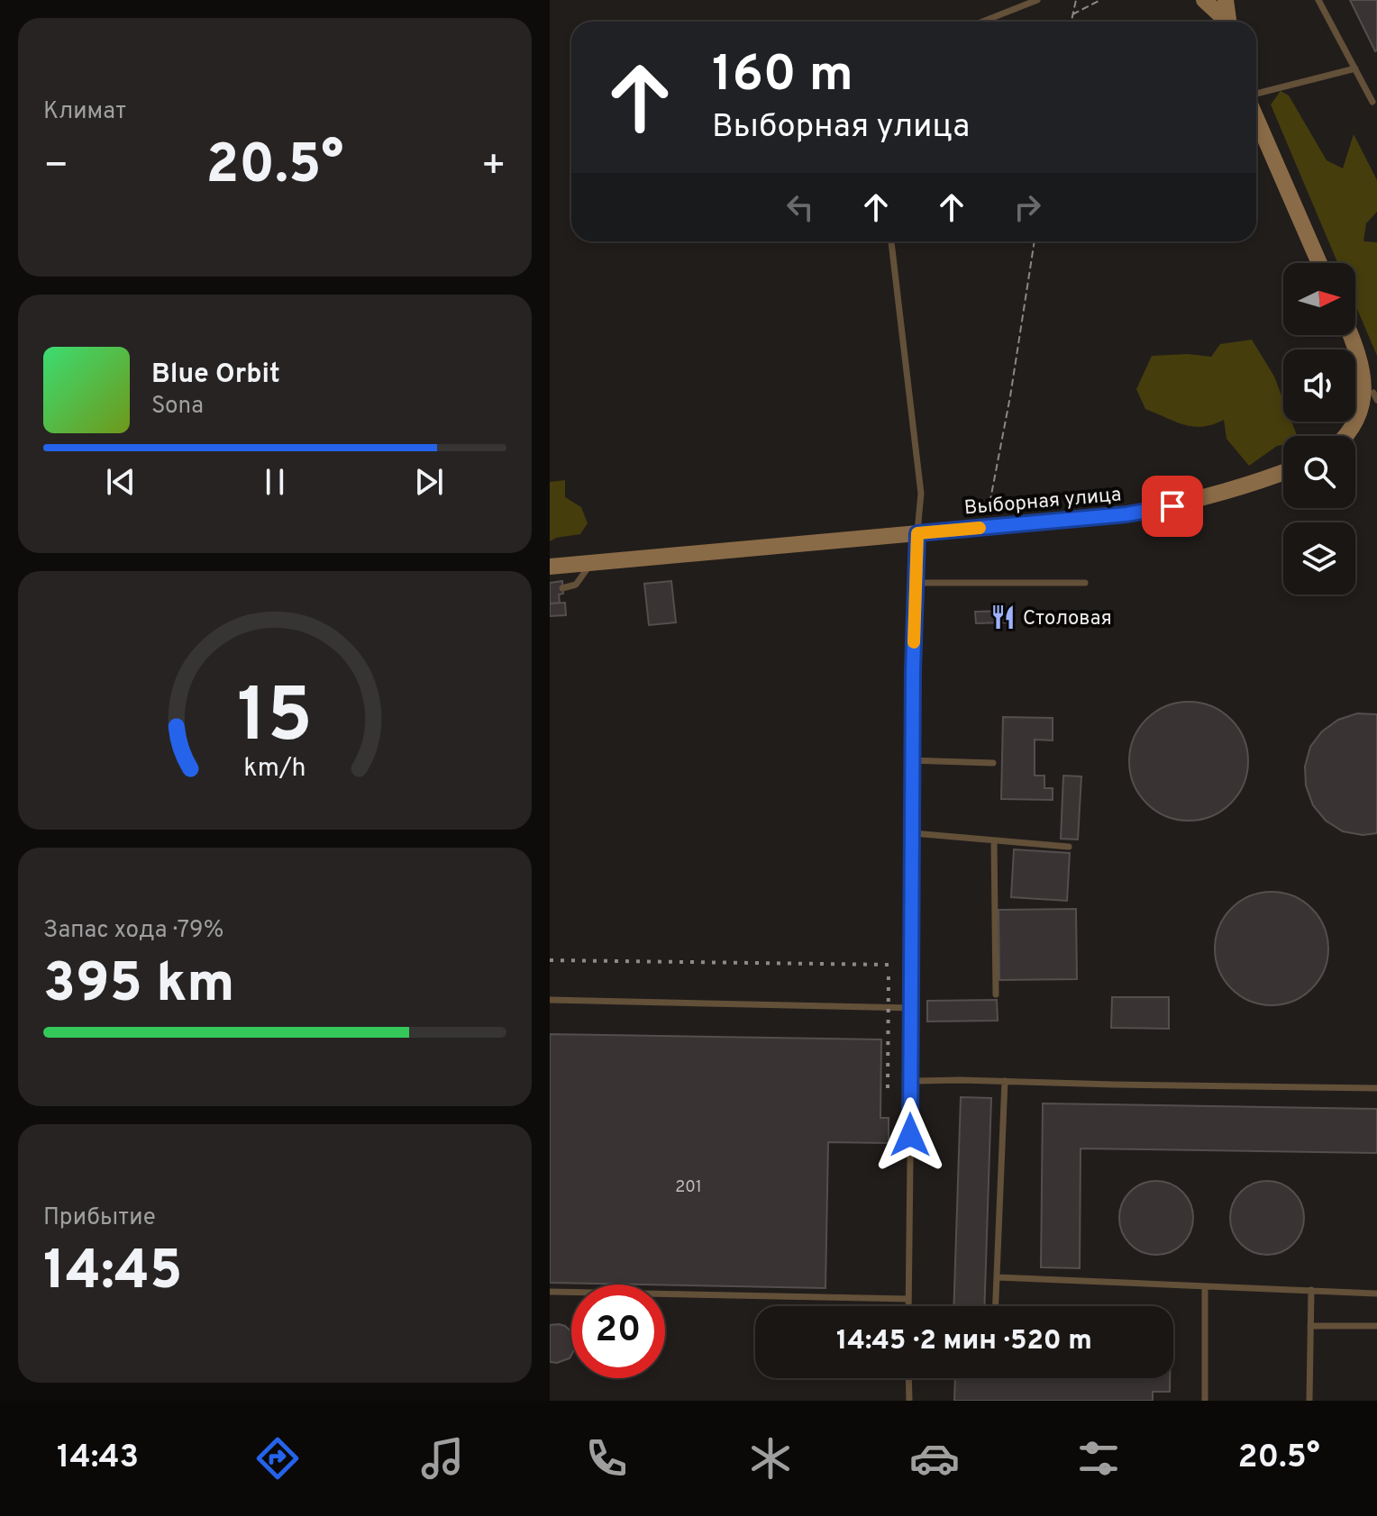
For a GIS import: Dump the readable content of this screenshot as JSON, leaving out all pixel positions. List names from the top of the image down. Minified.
{"streets":{"main road":["Выборная улица"]},"places":{"restaurant":["Столовая"]},"house_numbers":["201"],"north":"right","page":{"tile":["Климат",["Запас хода · 79%","395 km"],["Прибытие","14:45"]],"turn":["160 m","Выборная улица"],"heat":["−","20.5°","+"],"song":["Blue Orbit","Sona"],"limit":"20","trip":"14:45 · 2 мин · 520 m","tabs":["14:43","20.5°"],"gauge":["15","km/h"]}}
